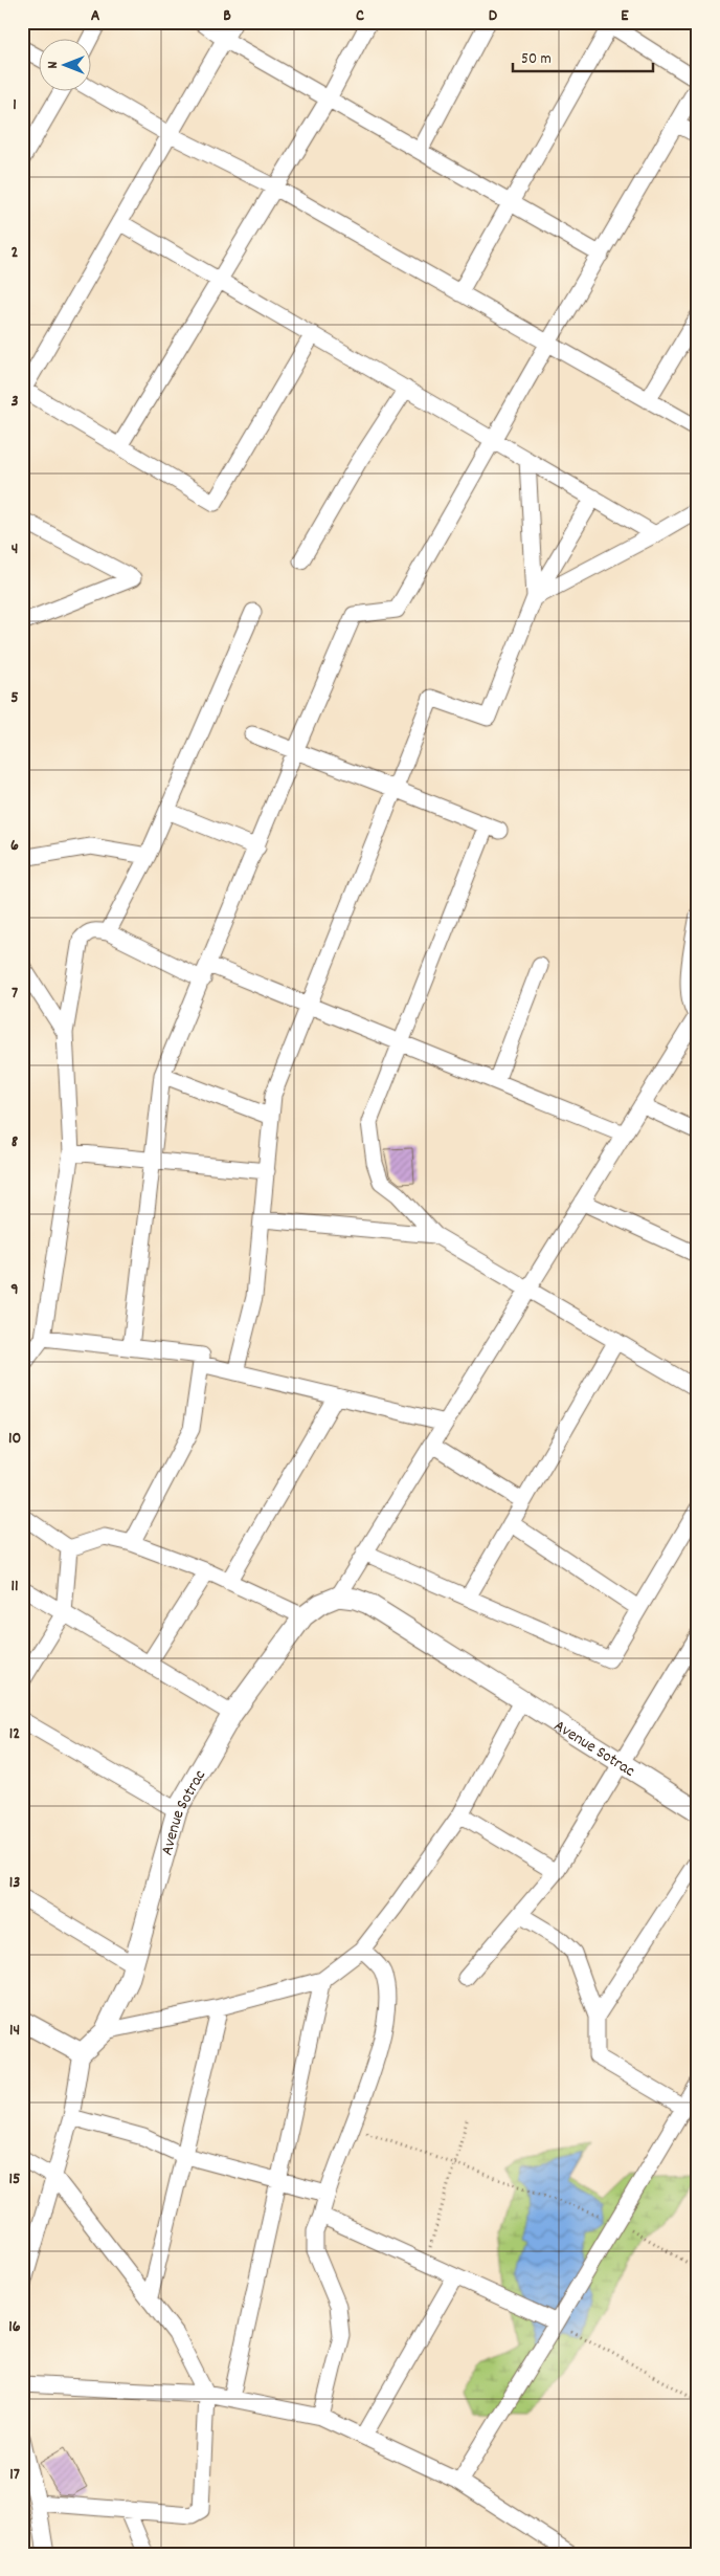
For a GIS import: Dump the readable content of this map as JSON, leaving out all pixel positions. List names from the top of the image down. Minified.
{"streets":{"street":["Avenue Sotrac"]},"scale_bar":"50 m","north":"left","grid":{"columns":["A","B","C","D","E"],"rows":["1","2","3","4","5","6","7","8","9","10","11","12","13","14","15","16","17"]}}
